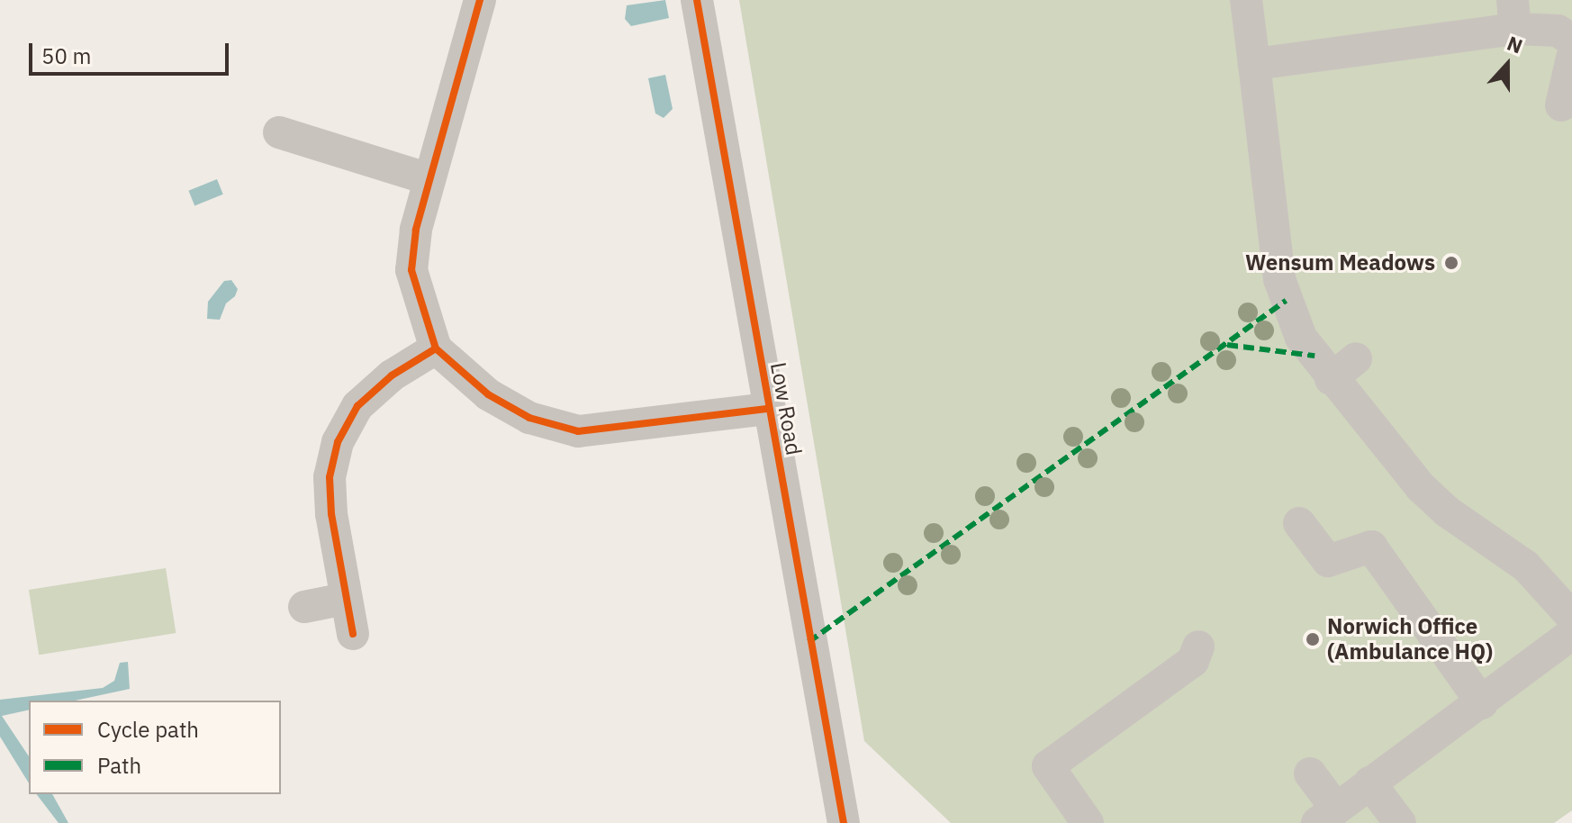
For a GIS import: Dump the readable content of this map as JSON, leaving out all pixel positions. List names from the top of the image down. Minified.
{"streets":{"street":["Low Road"]},"places":["Wensum Meadows","Norwich Office (Ambulance HQ)"],"legend":["Cycle path","Path"],"scale_bar":"50 m","north":"top"}
